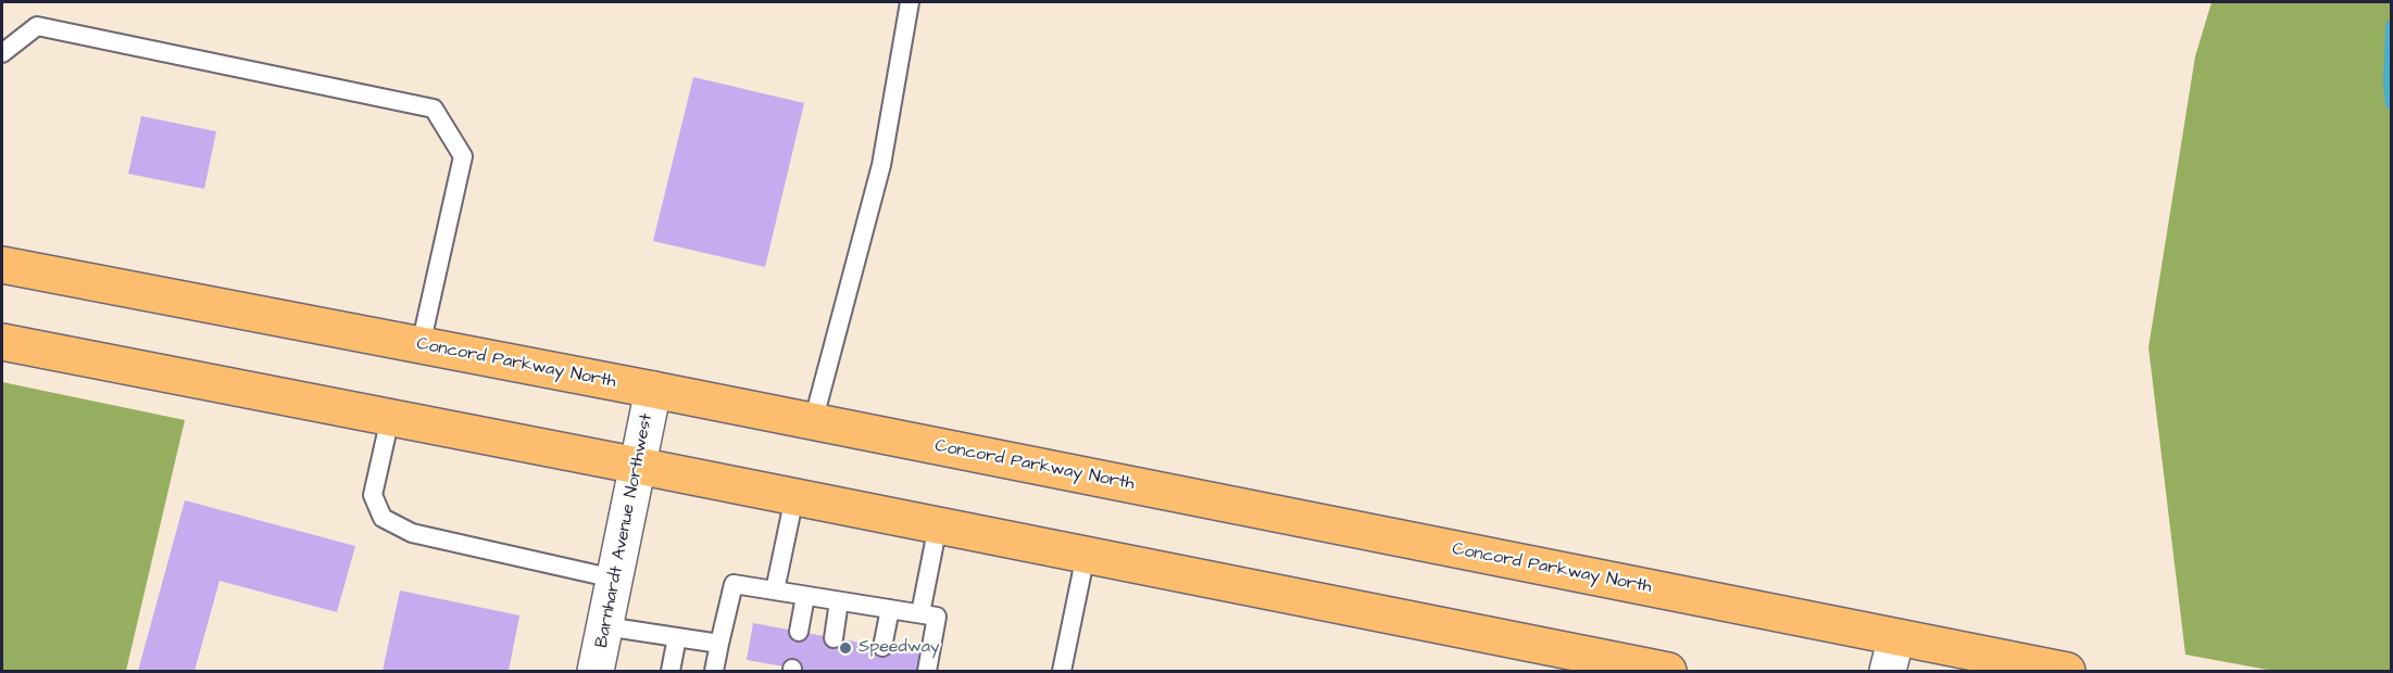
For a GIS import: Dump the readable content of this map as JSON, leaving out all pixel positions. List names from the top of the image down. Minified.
{"streets":{"highway":["Concord Parkway North"],"street":["Barnhardt Avenue Northwest"]},"crossings":[["Concord Parkway North","Barnhardt Avenue Northwest"]],"places":["Speedway"]}
